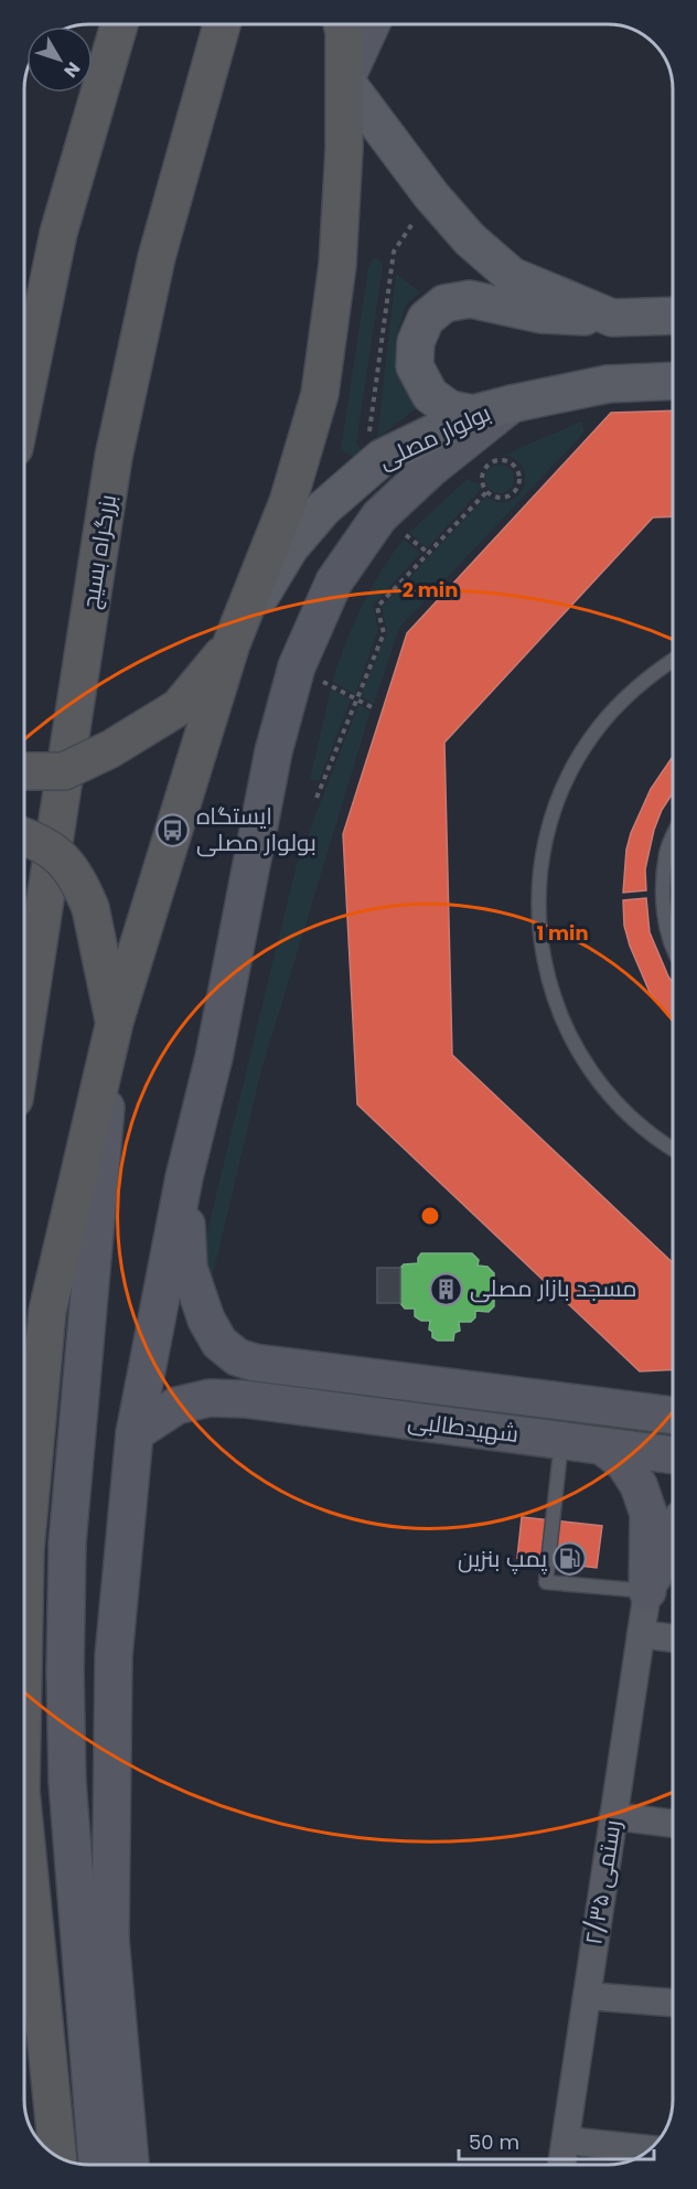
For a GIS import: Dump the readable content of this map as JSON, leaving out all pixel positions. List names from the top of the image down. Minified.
{"streets":{"highway":["بزرگراه بسیج"],"main road":["بولوار مصلی","شهیدطالبی"],"street":["رستمی ۲/۳۵"]},"places":{"bus stop":["ایستگاه بولوار مصلی"],"building":["مسجد بازار مصلی"],"fuel station":["پمپ بنزین"]},"scale_bar":"50 m","north":"bottom right","rings":["2 min","1 min"]}
